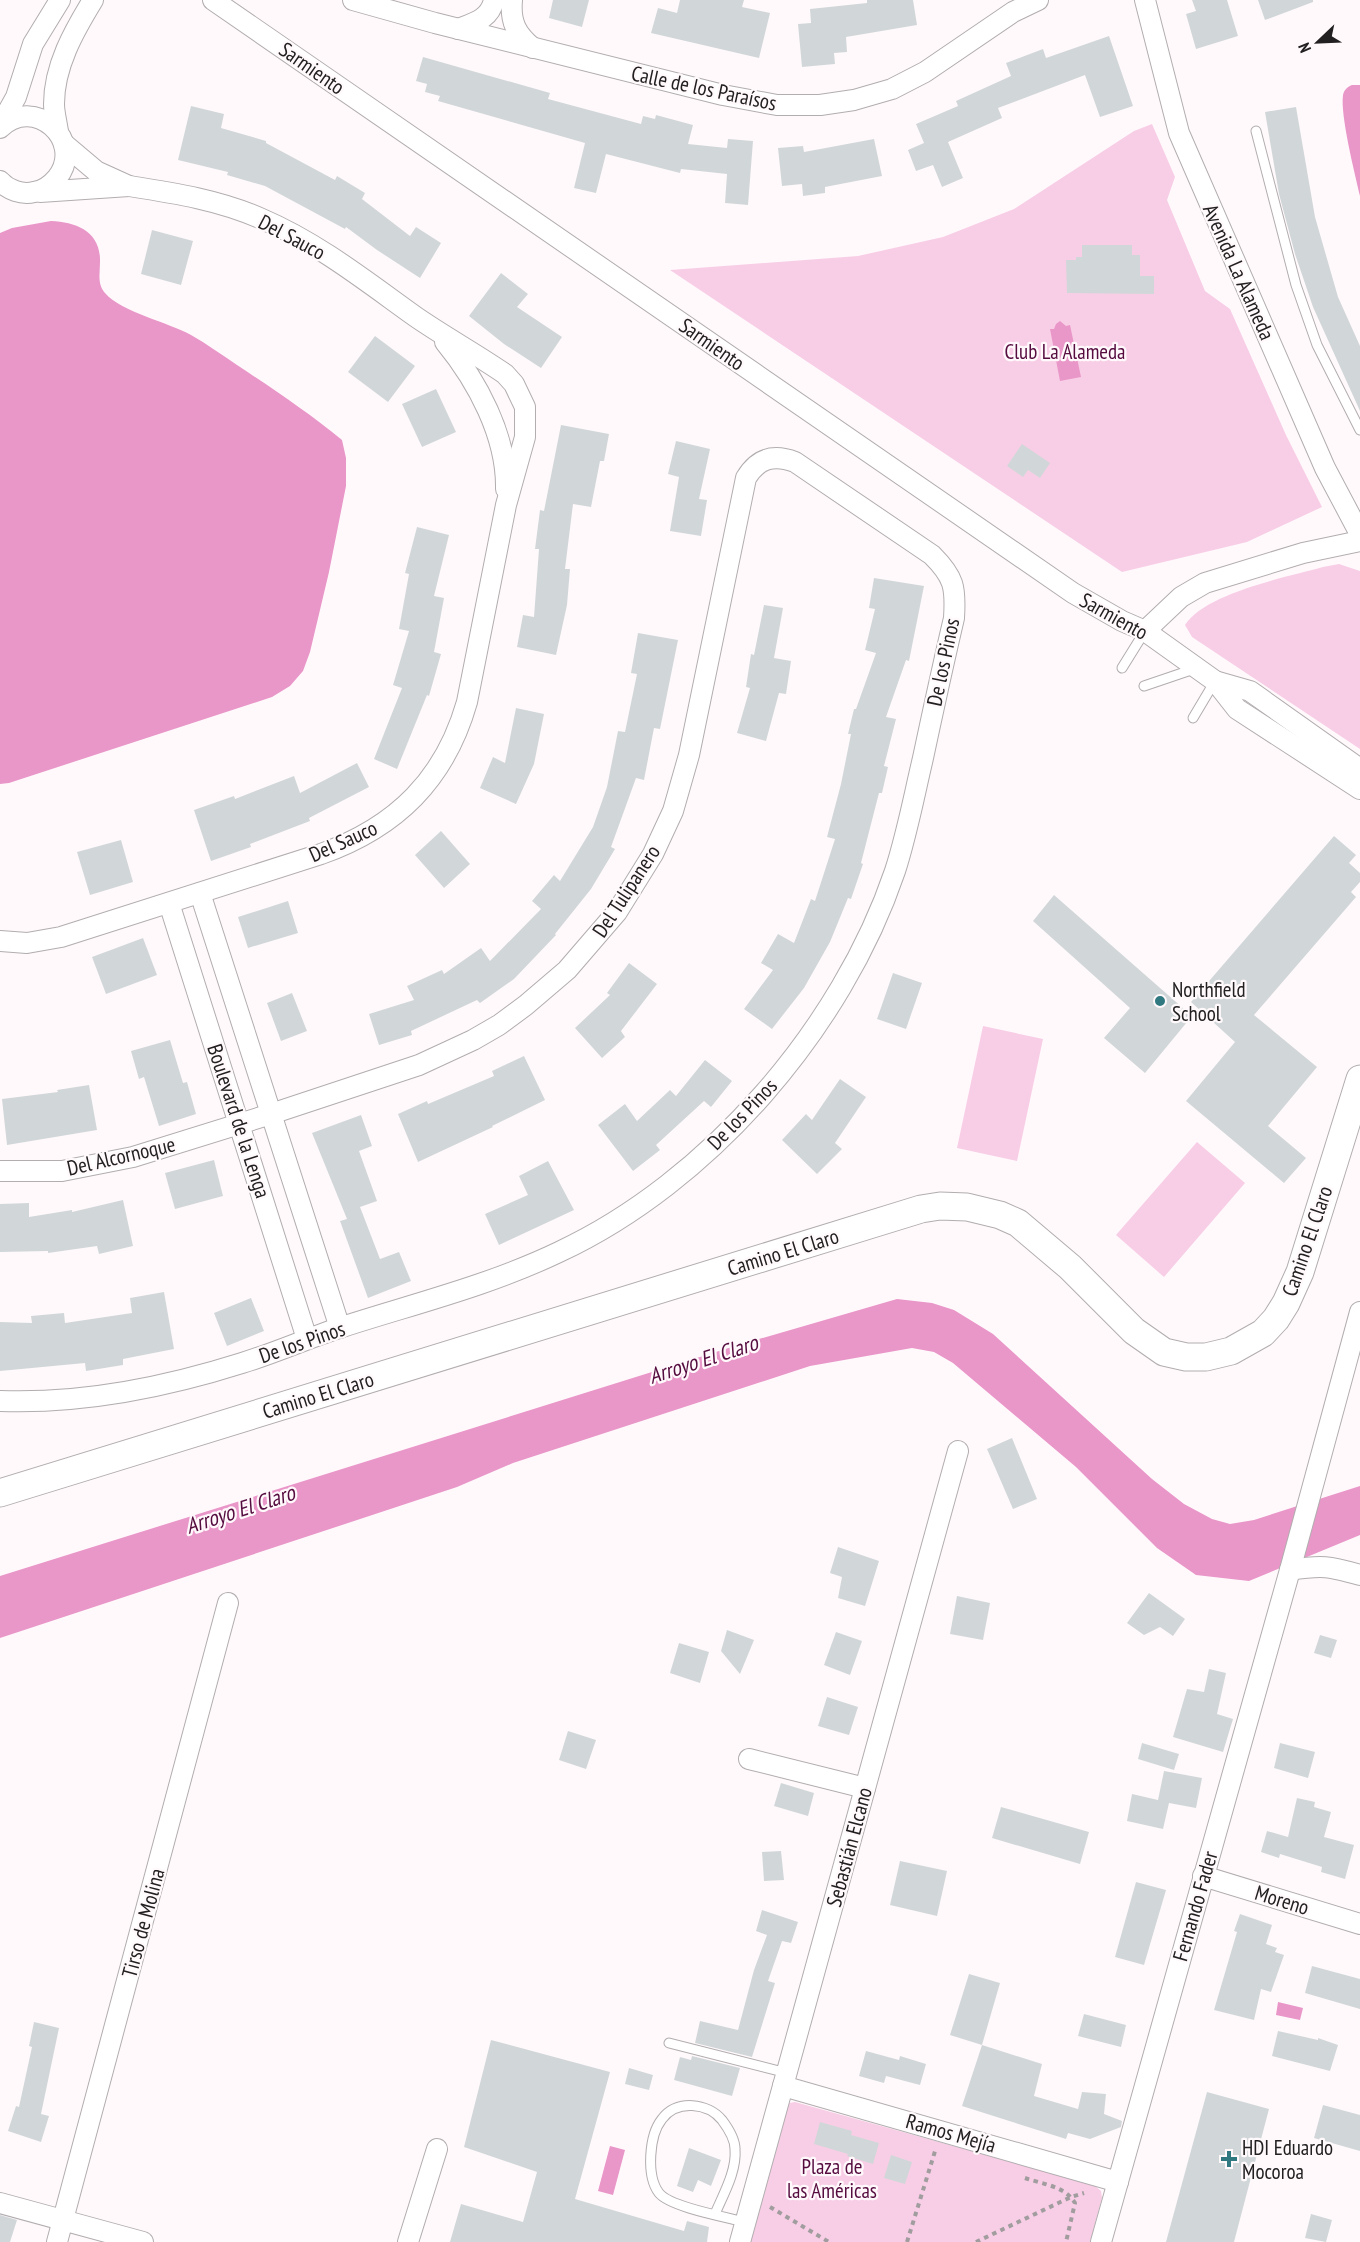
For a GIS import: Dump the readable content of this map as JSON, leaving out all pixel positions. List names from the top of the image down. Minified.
{"streets":{"street":["Sarmiento","Calle de los Paraísos","Del Sauco","Avenida La Alameda","De los Pinos","Del Tulipanero","Boulevard de la Lenga","Del Alcornoque","Camino El Claro","Sebastián Elcano","Moreno","Fernando Fader","Tirso de Molina","Ramos Mejía"]},"crossings":[["Del Sauco","Boulevard de la Lenga"],["De los Pinos","Del Tulipanero"],["De los Pinos","Boulevard de la Lenga"],["Del Tulipanero","Boulevard de la Lenga"],["Del Tulipanero","Del Alcornoque"],["Boulevard de la Lenga","Del Alcornoque"],["Sebastián Elcano","Ramos Mejía"],["Moreno","Fernando Fader"],["Fernando Fader","Ramos Mejía"]],"water":["Arroyo El Claro"],"parks":["Club La Alameda","Plaza de las Américas"],"places":{"other":["Northfield School"],"health":["HDI Eduardo Mocoroa"]},"north":"bottom left"}
